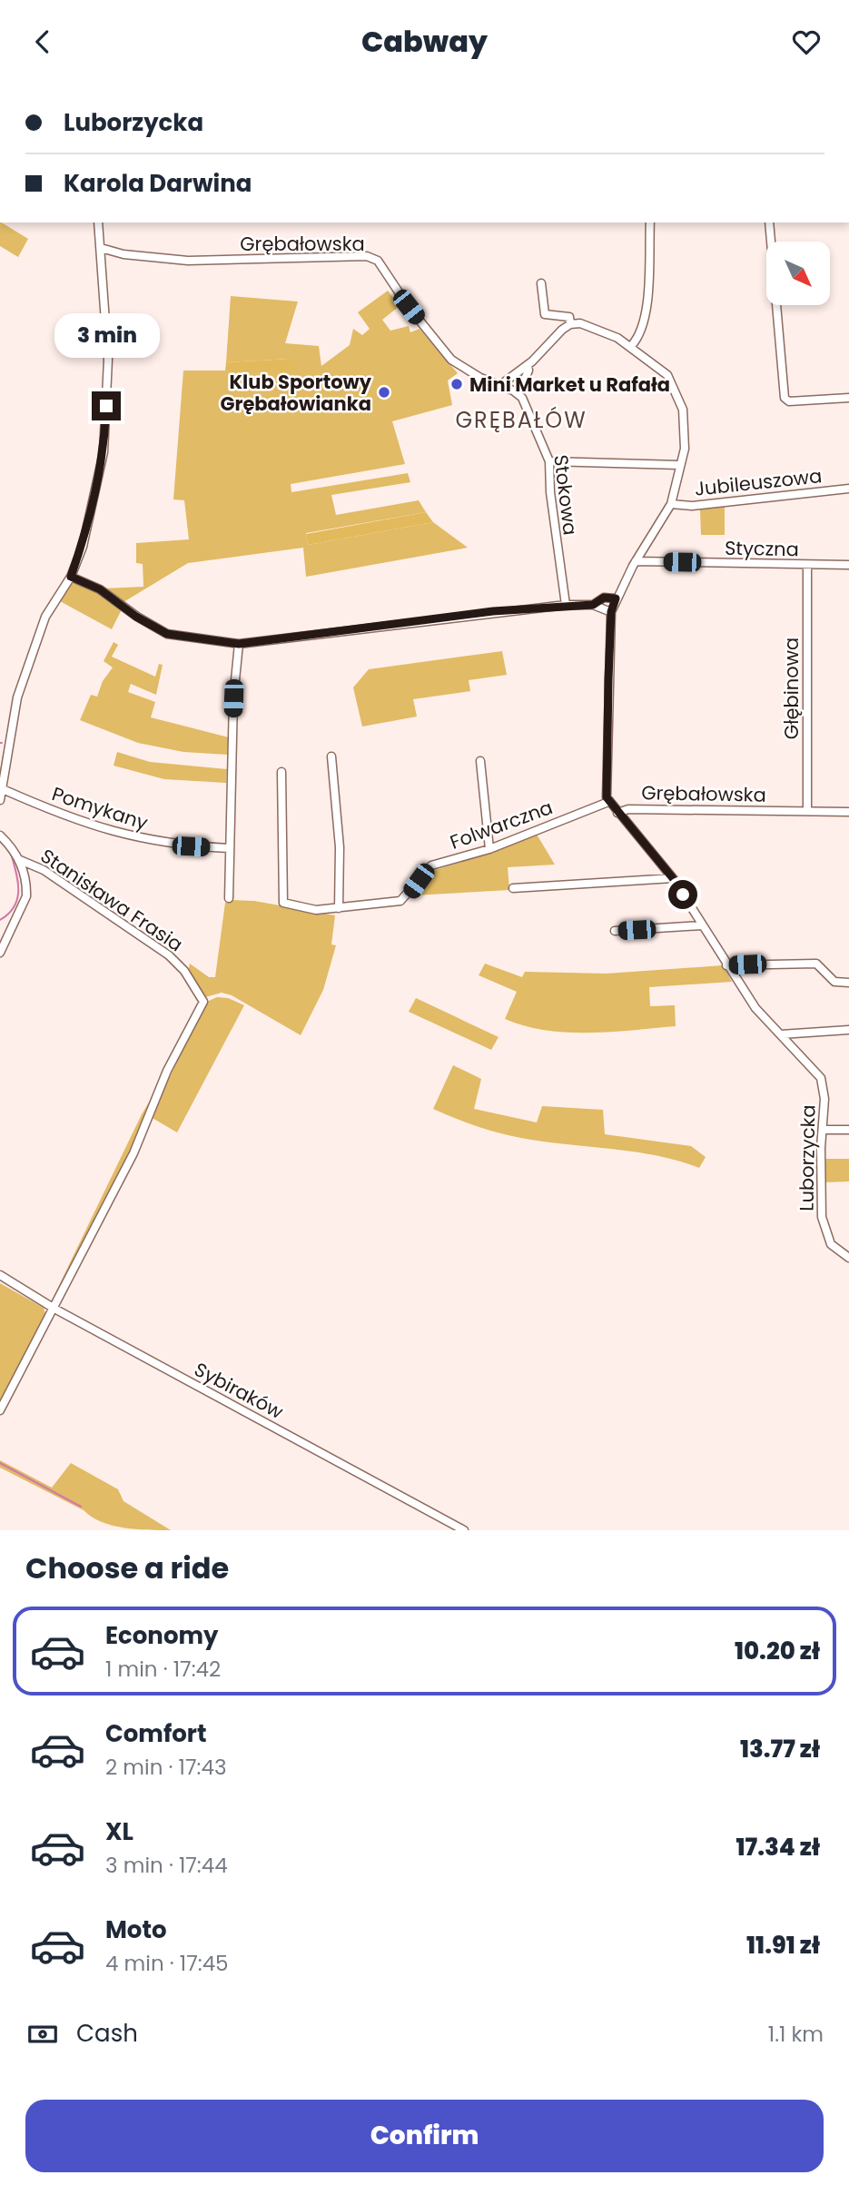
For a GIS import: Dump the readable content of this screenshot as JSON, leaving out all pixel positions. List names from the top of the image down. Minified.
{"streets":{"street":["Grębałowska","Jubileuszowa","Stokowa","Styczna","Głębinowa","Pomykany","Folwarczna","Stanisława Frasia","Luborzycka","Sybiraków"]},"crossings":[["Grębałowska","Stokowa"],["Grębałowska","Głębinowa"],["Grębałowska","Folwarczna"],["Grębałowska","Luborzycka"],["Styczna","Głębinowa"],["Stanisława Frasia","Sybiraków"]],"districts":["GRĘBAŁÓW"],"places":["Mini Market u Rafała","Klub Sportowy Grębałowianka"],"north":"bottom right","page":{"header":"Cabway","banner":["Luborzycka","Karola Darwina"],"bubble":"3 min","heading":"Choose a ride","list":[{"name":"Economy","note":"1 min · 17:42","value":"10.20 zł"},{"name":"Comfort","note":"2 min · 17:43","value":"13.77 zł"},{"name":"XL","note":"3 min · 17:44","value":"17.34 zł"},{"name":"Moto","note":"4 min · 17:45","value":"11.91 zł"}],"pay":["Cash","1.1 km"],"buttons":"Confirm"}}
